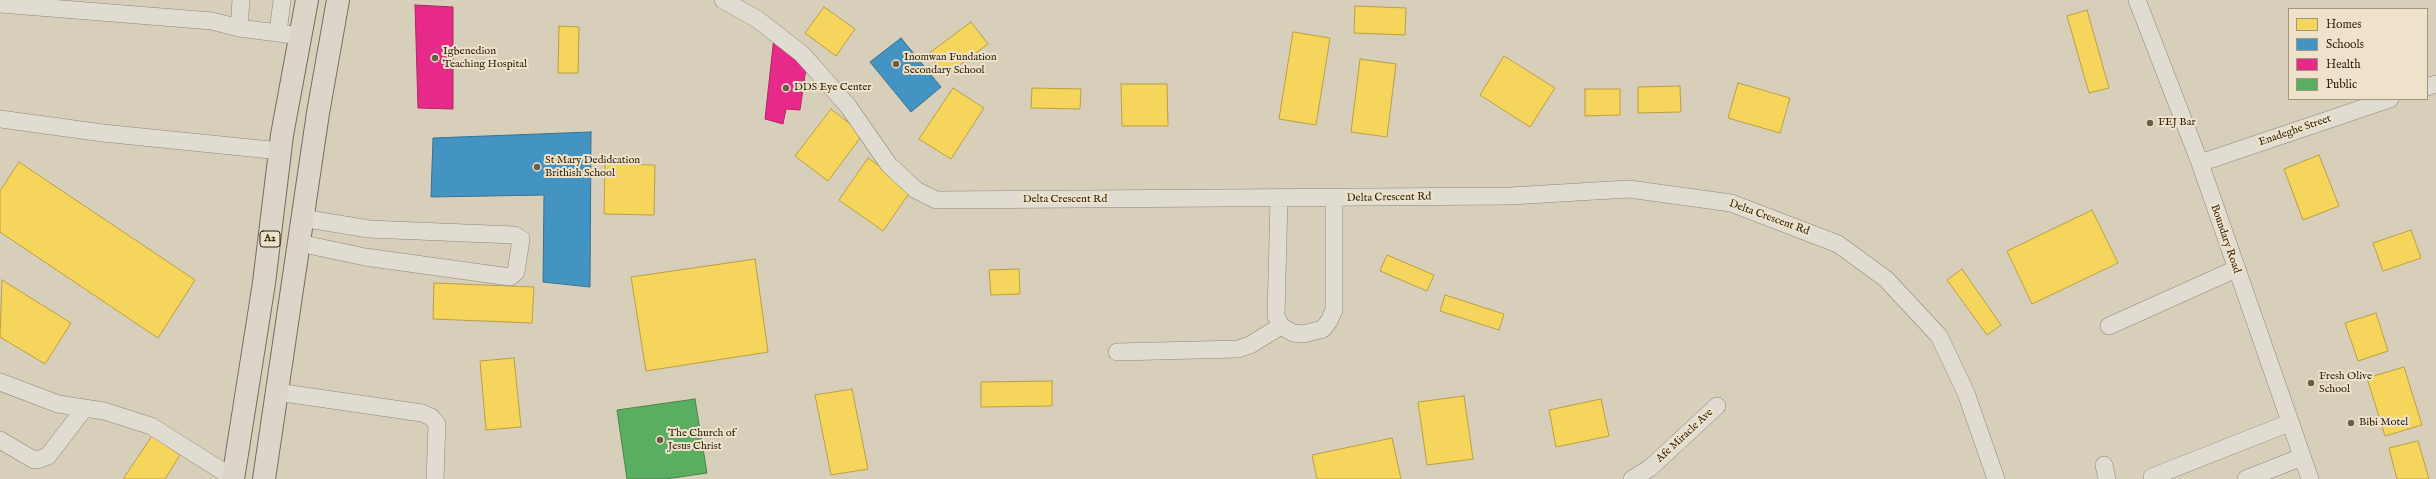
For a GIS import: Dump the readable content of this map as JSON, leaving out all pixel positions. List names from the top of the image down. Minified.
{"streets":{"highway":["A2"],"street":["Enadeghe Street","Delta Crescent Rd","Boundary Road","Afe Miracle Ave"]},"crossings":[["Enadeghe Street","Boundary Road"]],"places":["Igbenedion Teaching Hospital","Inomwan Fundation Secondary School","DDS Eye Center","FEJ Bar","St Mary Dedidcation Brithish School","Fresh Olive School","Bibi Motel","The Church of Jesus Christ"],"legend":["Homes","Schools","Health","Public"]}
